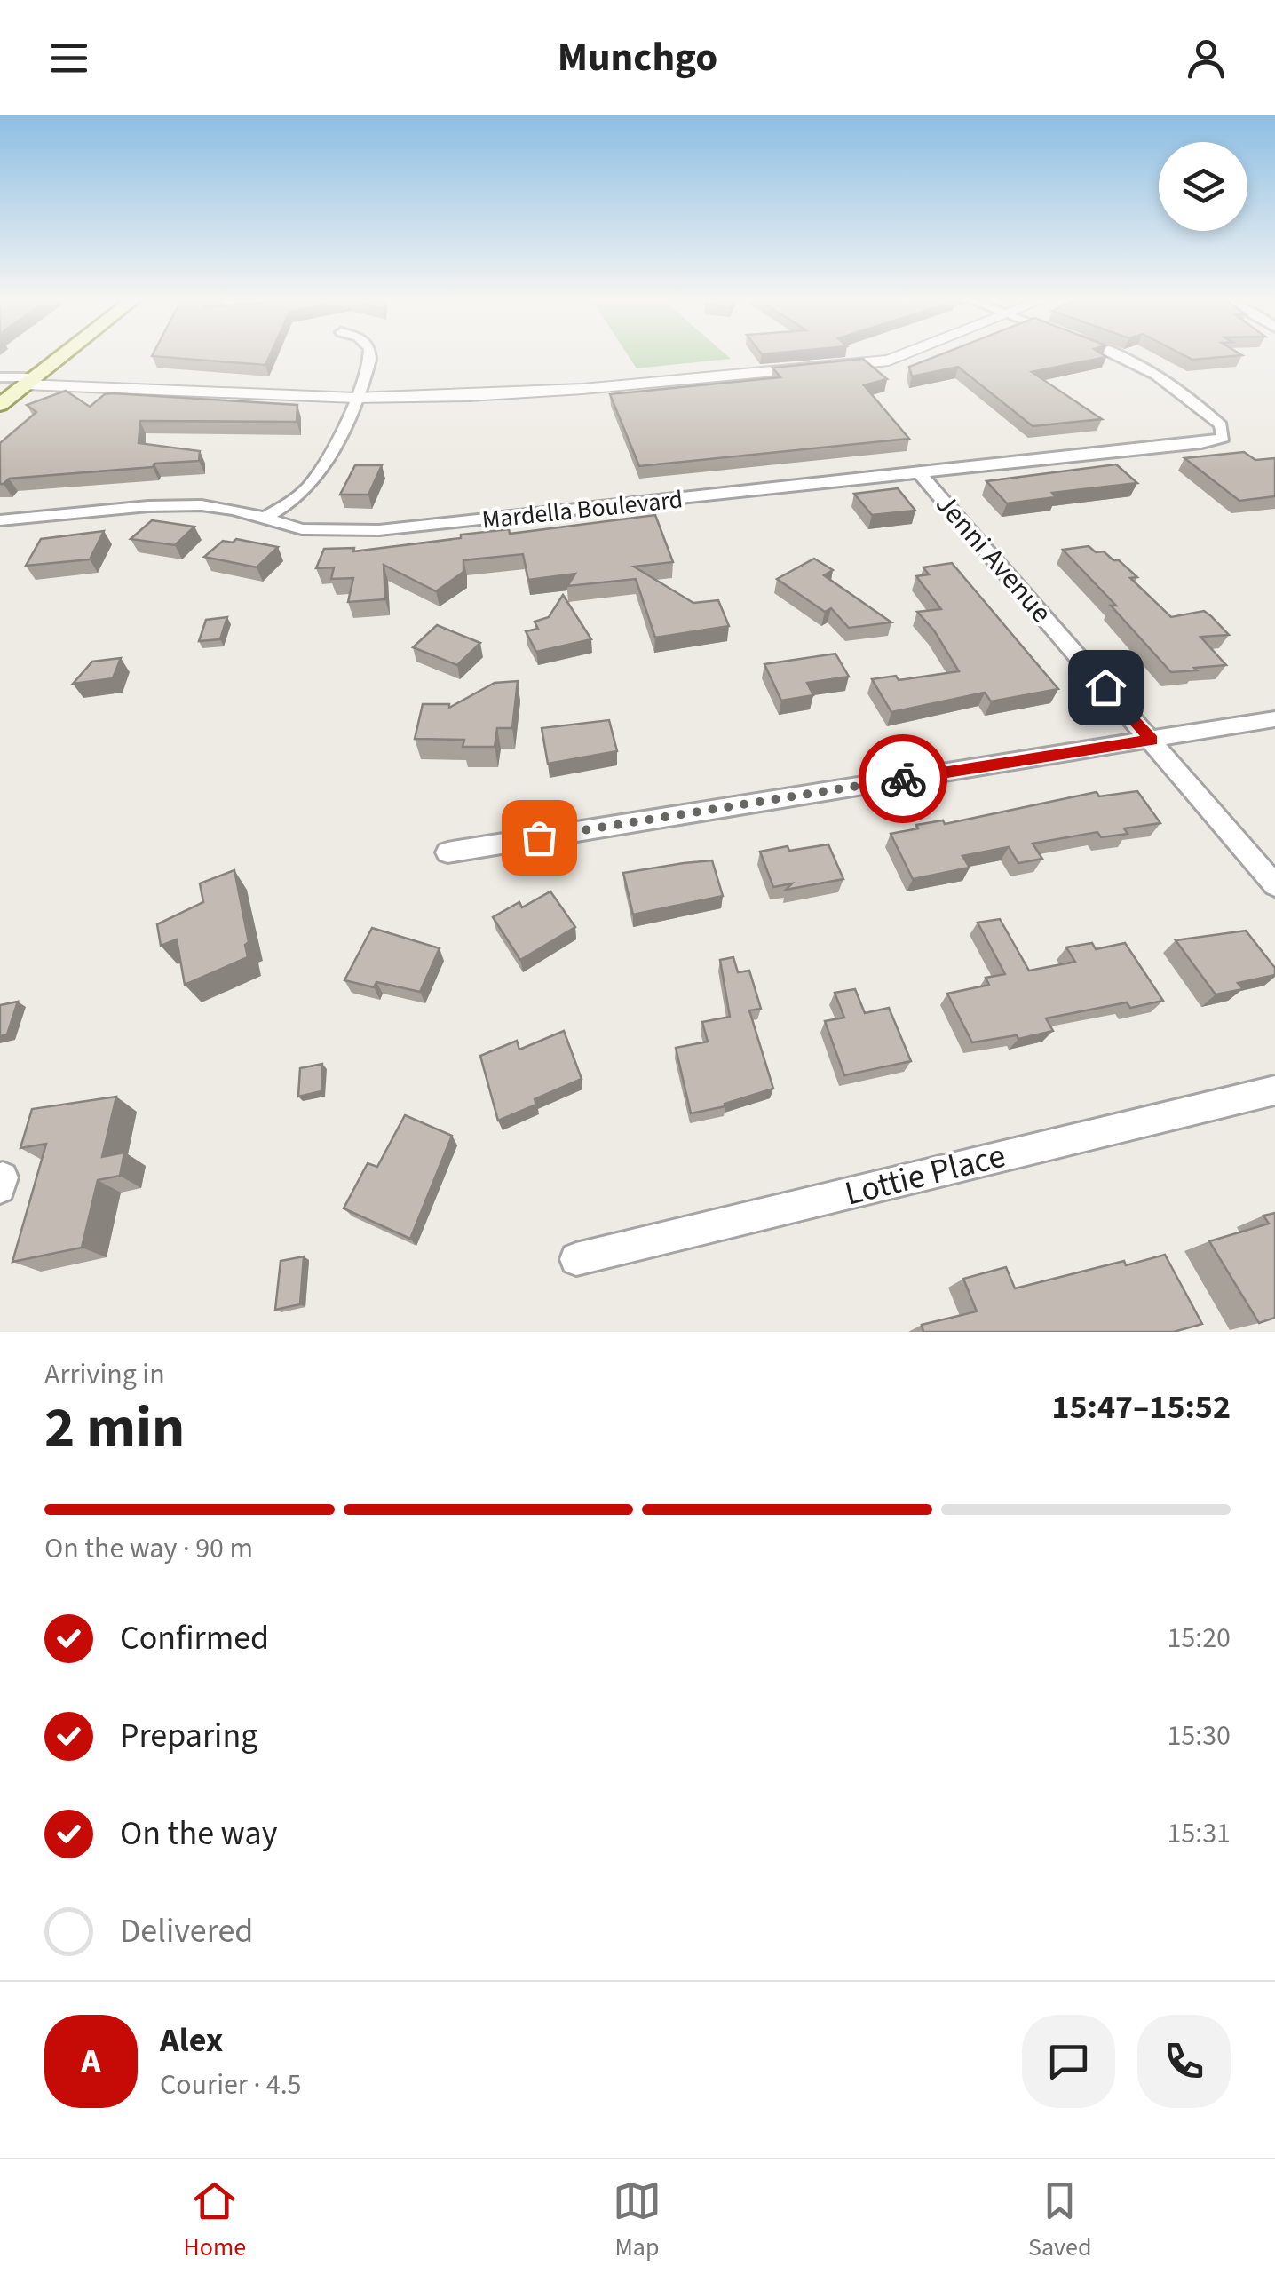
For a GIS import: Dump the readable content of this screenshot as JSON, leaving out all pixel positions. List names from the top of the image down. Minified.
{"streets":{"street":["Mardella Boulevard","Jenni Avenue","Lottie Place"]},"crossings":[["Mardella Boulevard","Jenni Avenue"]],"page":{"header":"Munchgo","heading":["2 min","Arriving in","15:47–15:52"],"panel":["Alex","Courier · 4.5"],"bar":"On the way · 90 m","list":[["Confirmed","15:20"],["Preparing","15:30"],["On the way","15:31"],"Delivered"],"round":"A","tabs":["Home","Map","Saved"]}}
